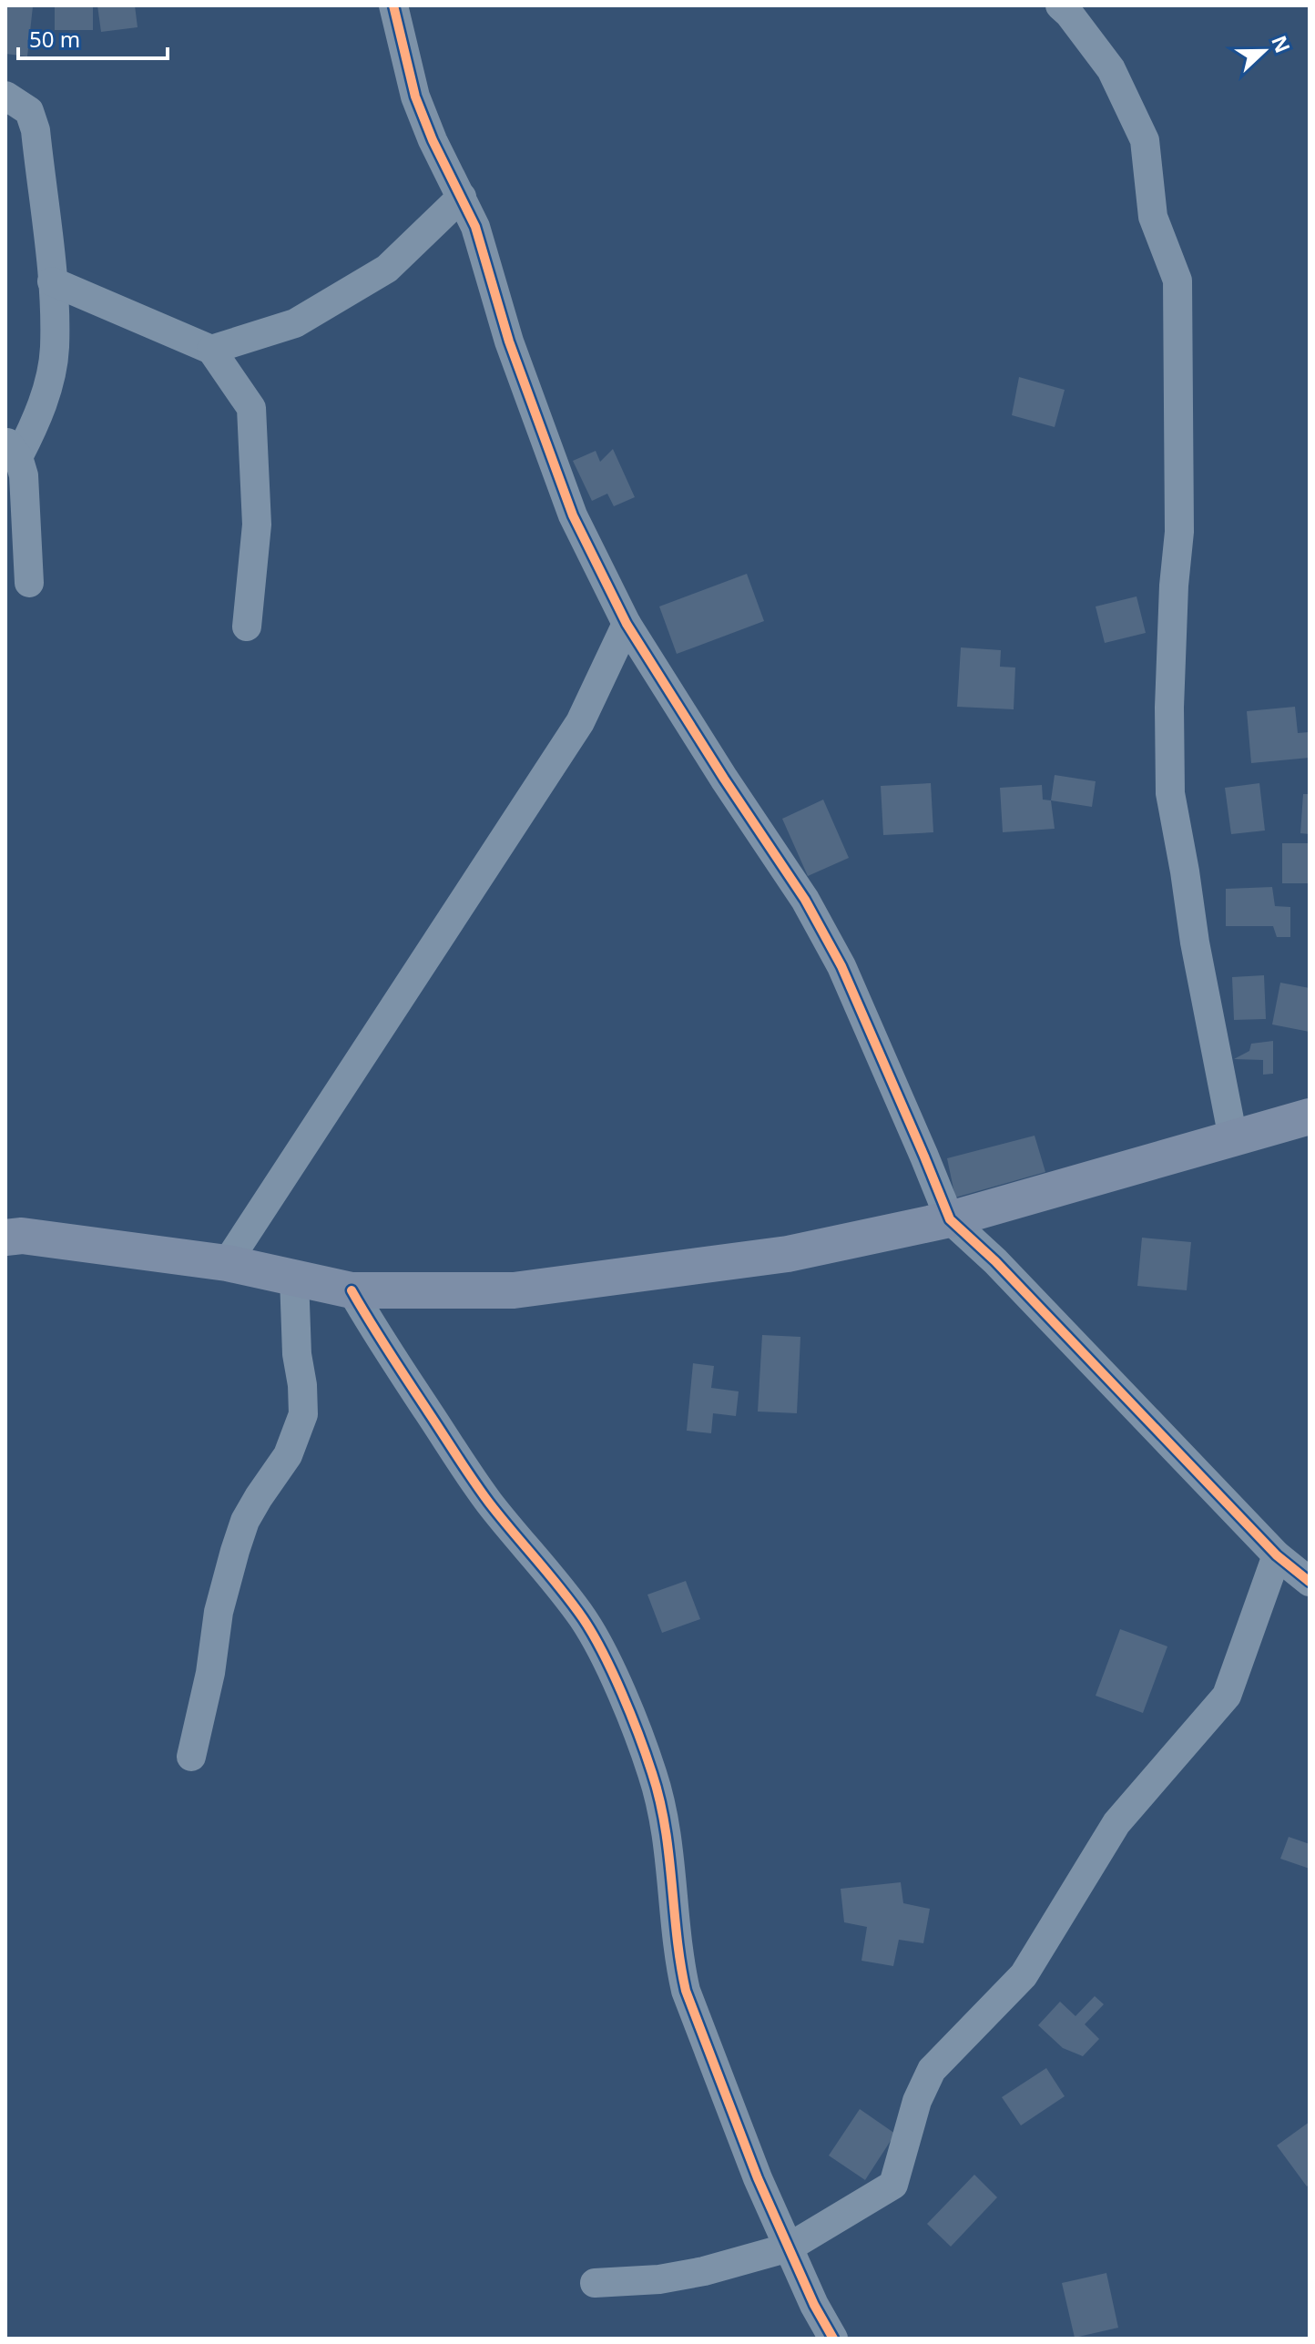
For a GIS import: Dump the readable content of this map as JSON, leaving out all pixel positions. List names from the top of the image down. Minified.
{"scale_bar":"50 m","north":"right"}
